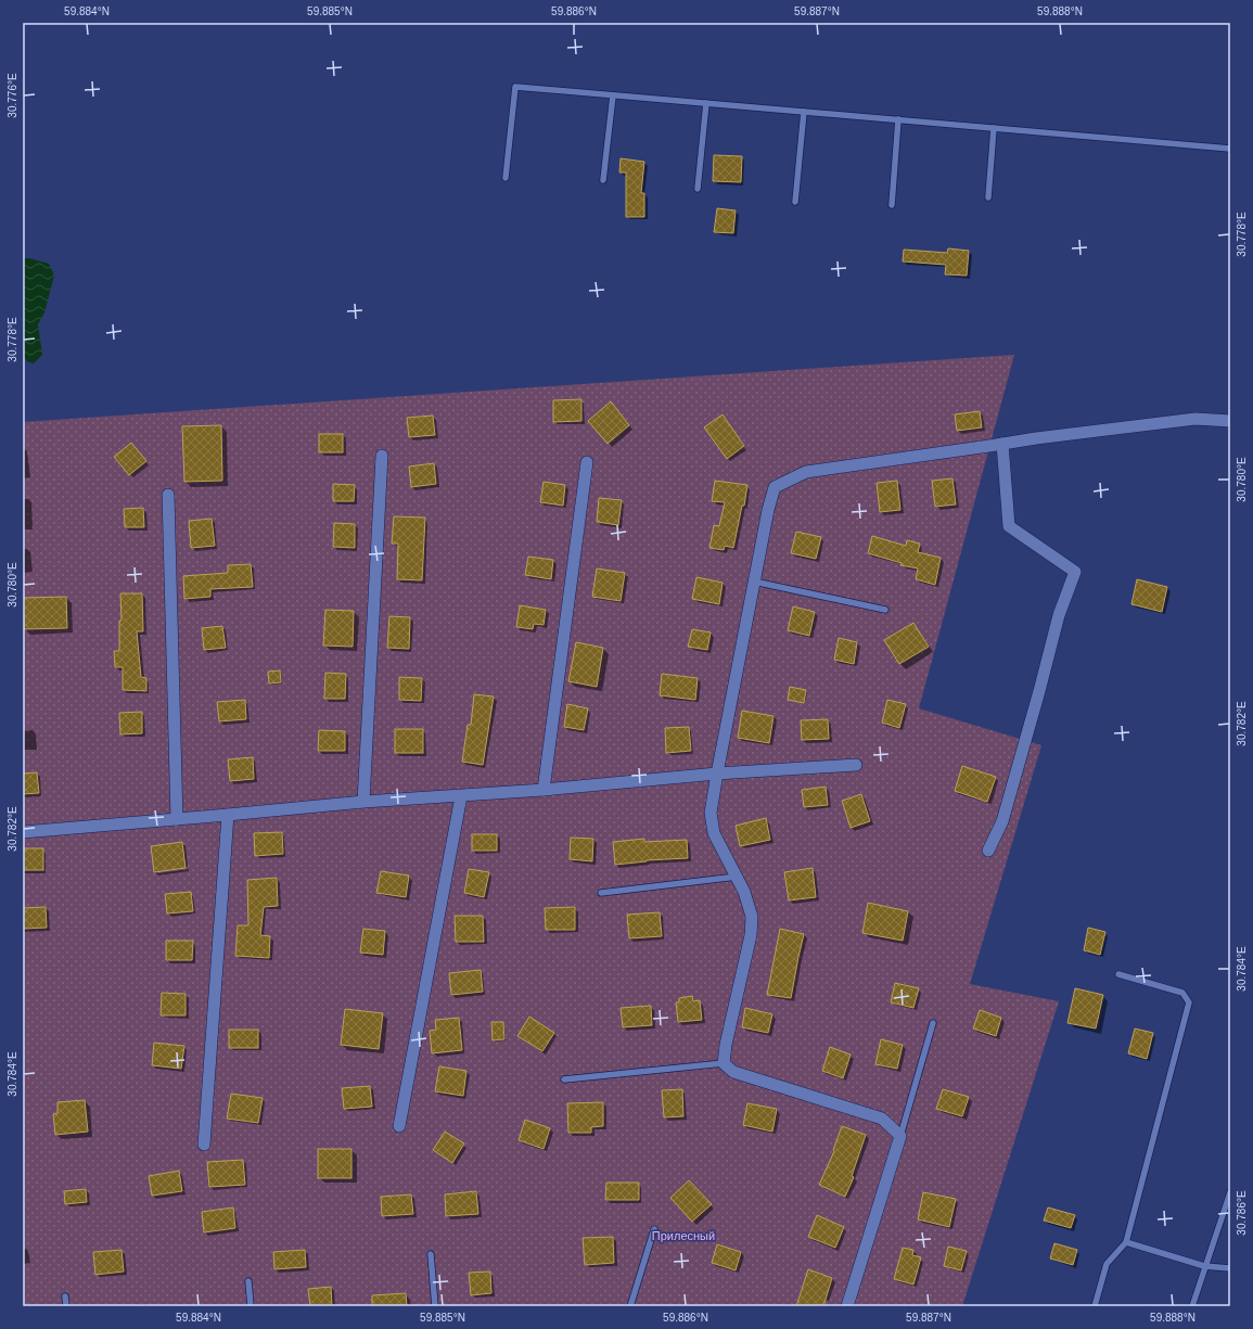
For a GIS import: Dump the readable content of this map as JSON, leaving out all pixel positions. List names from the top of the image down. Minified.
{"parks":["Прилесный"],"coordinates":["59.884°N","59.885°N","59.886°N","59.887°N","59.888°N","30.776°E","30.778°E","30.780°E","30.782°E","30.784°E","30.786°E"]}
